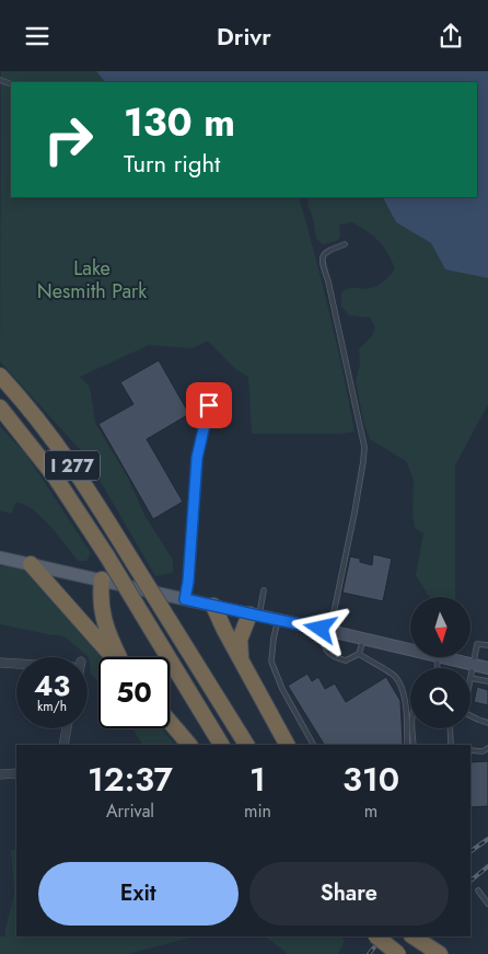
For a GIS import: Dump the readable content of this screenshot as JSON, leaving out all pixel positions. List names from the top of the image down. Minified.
{"streets":{"highway":["I 277"]},"parks":["Lake Nesmith Park"],"north":"bottom","page":{"header":"Drivr","turn":["130 m","Turn right"],"speed":"43 km/h","limit":"50","eta":["12:37","Arrival","1","min","310","m"],"buttons":["Exit","Share"]}}
